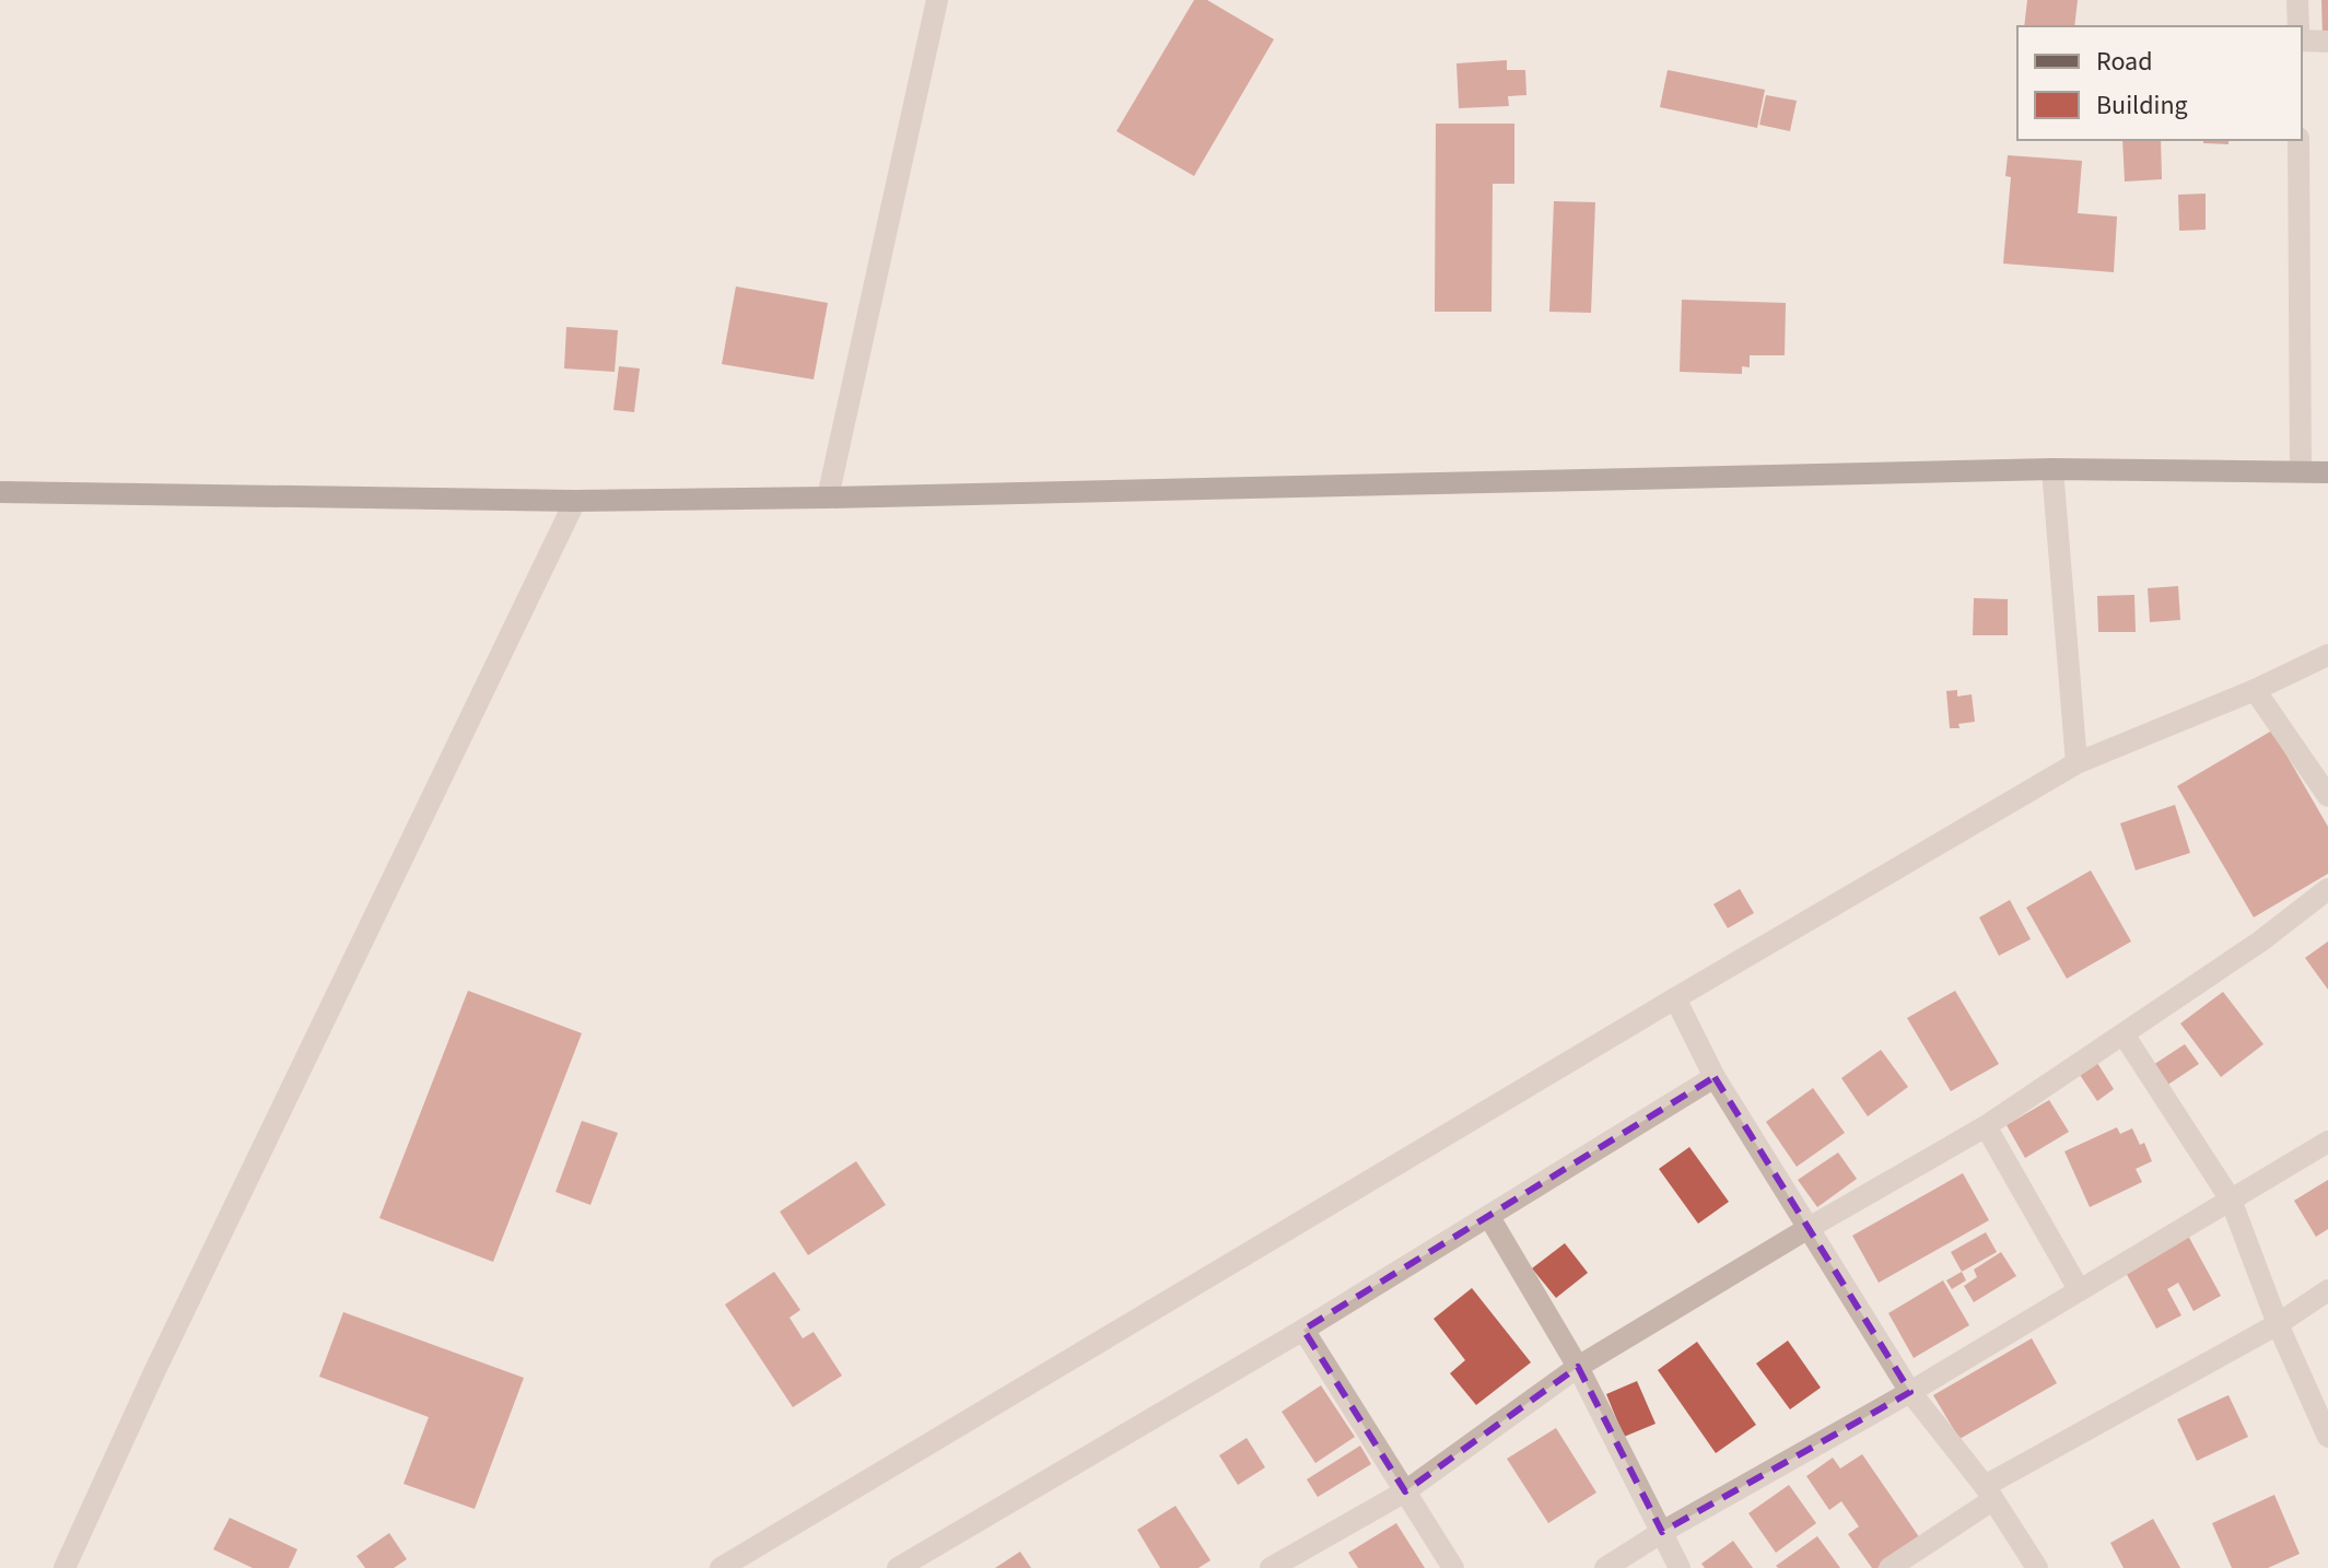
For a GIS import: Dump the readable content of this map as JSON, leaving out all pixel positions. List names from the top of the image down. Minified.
{"legend":["Road","Building"]}
